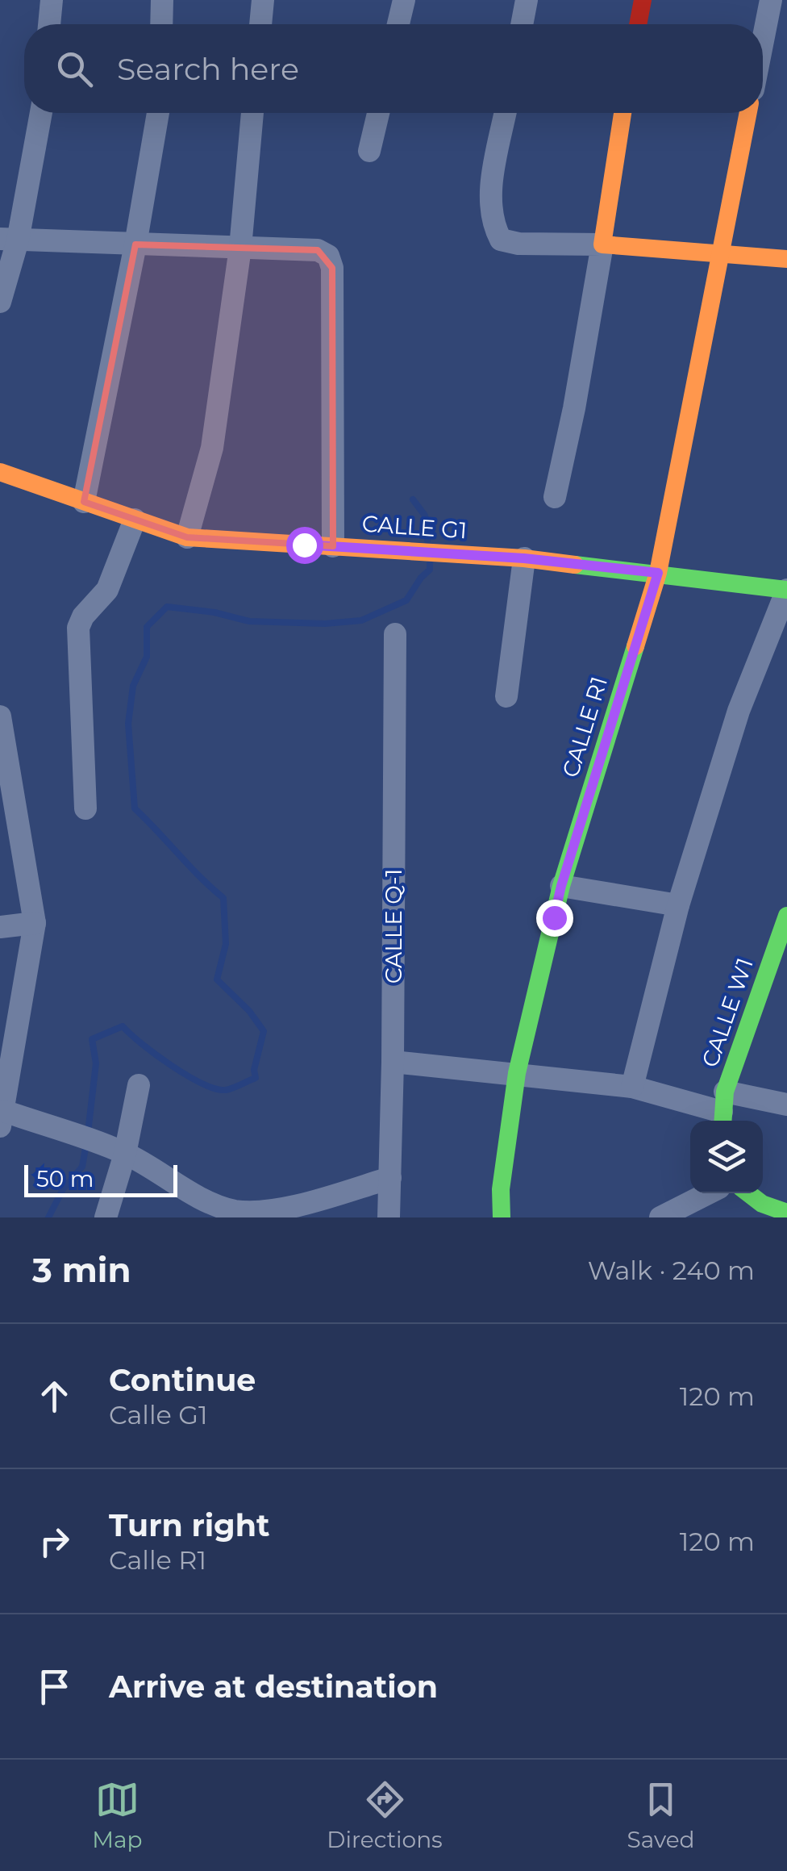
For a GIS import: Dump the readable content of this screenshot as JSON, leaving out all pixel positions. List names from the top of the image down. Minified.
{"streets":{"street":["CALLE G1","CALLE R1","CALLE Q-1","CALLE W1"]},"crossings":[["CALLE G1","CALLE R1"]],"scale_bar":"50 m","page":{"search":"Search here","scale":"50 m","heading":["3 min","Walk · 240 m"],"list":[["Continue","Calle G1","120 m"],["Turn right","Calle R1","120 m"],"Arrive at destination"],"nav":["Map","Directions","Saved"]}}
